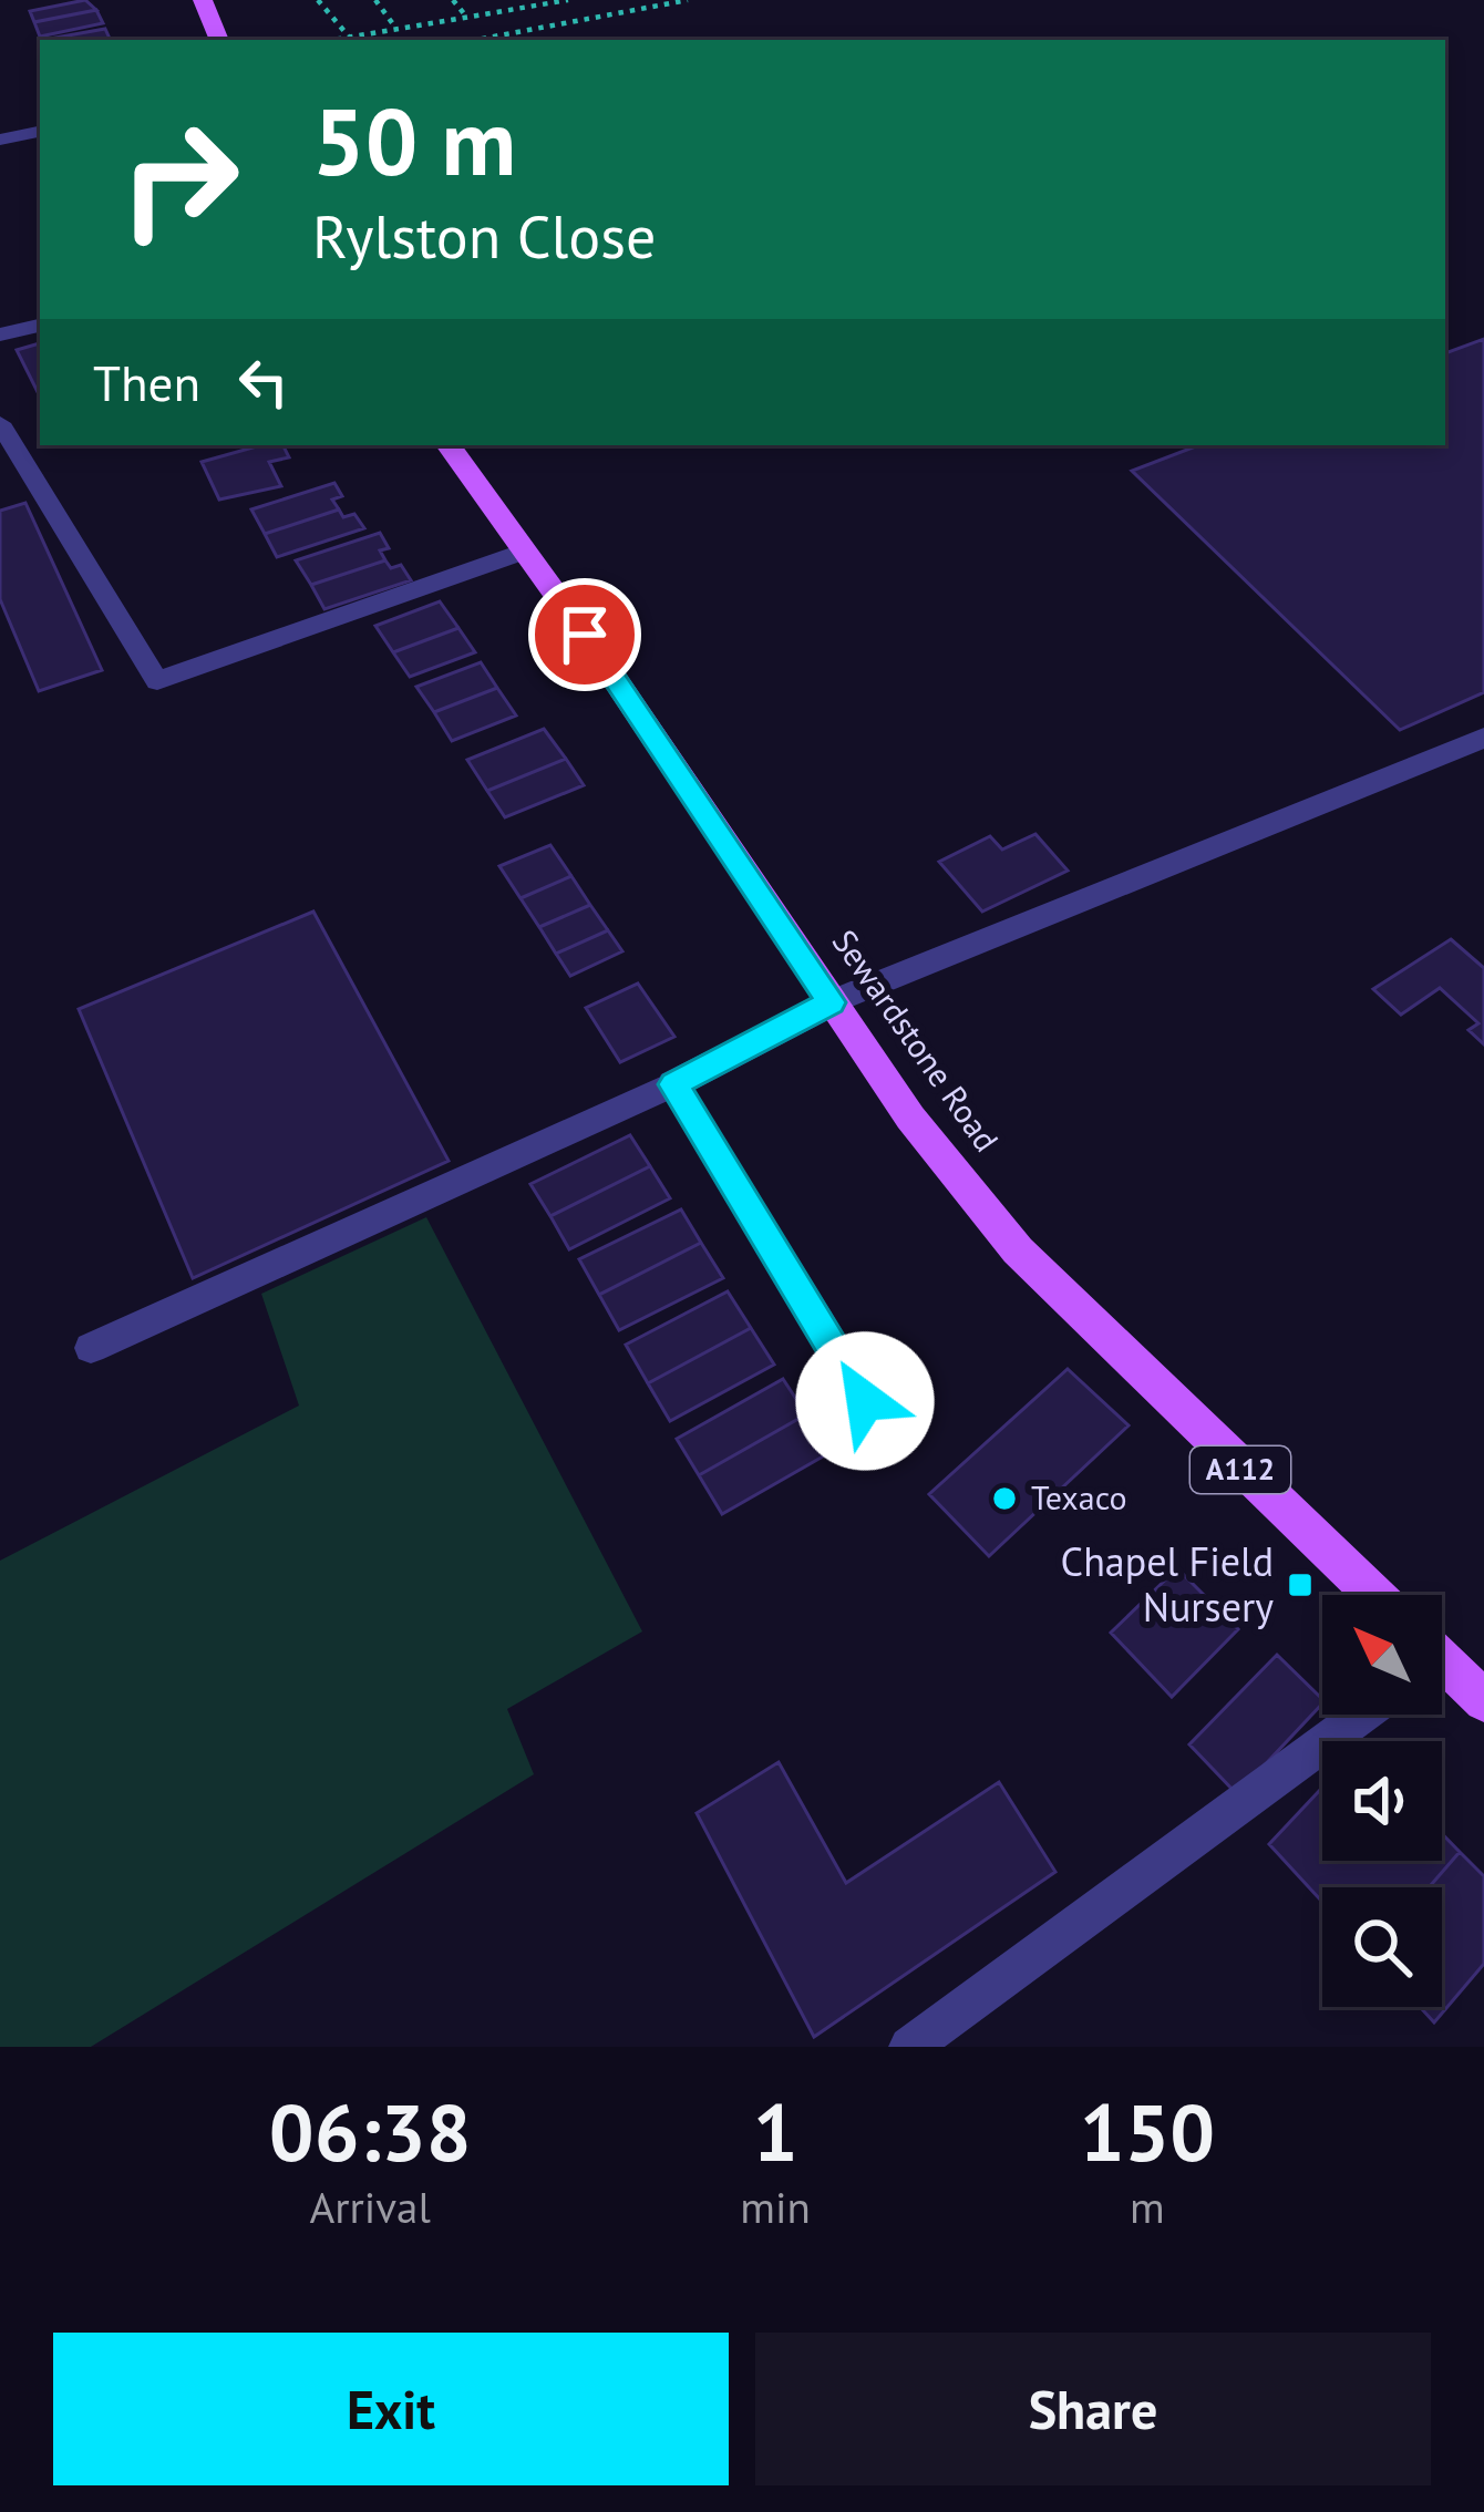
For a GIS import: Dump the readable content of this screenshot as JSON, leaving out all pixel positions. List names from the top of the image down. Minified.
{"streets":{"main road":["Sewardstone Road","A112"]},"places":{"other":["Texaco"],"transit":["Chapel Field Nursery"]},"north":"top left","page":{"turn":["50 m","Rylston Close"],"then":"Then","eta":["06:38","Arrival","1","min","150","m"],"buttons":["Exit","Share"]}}
